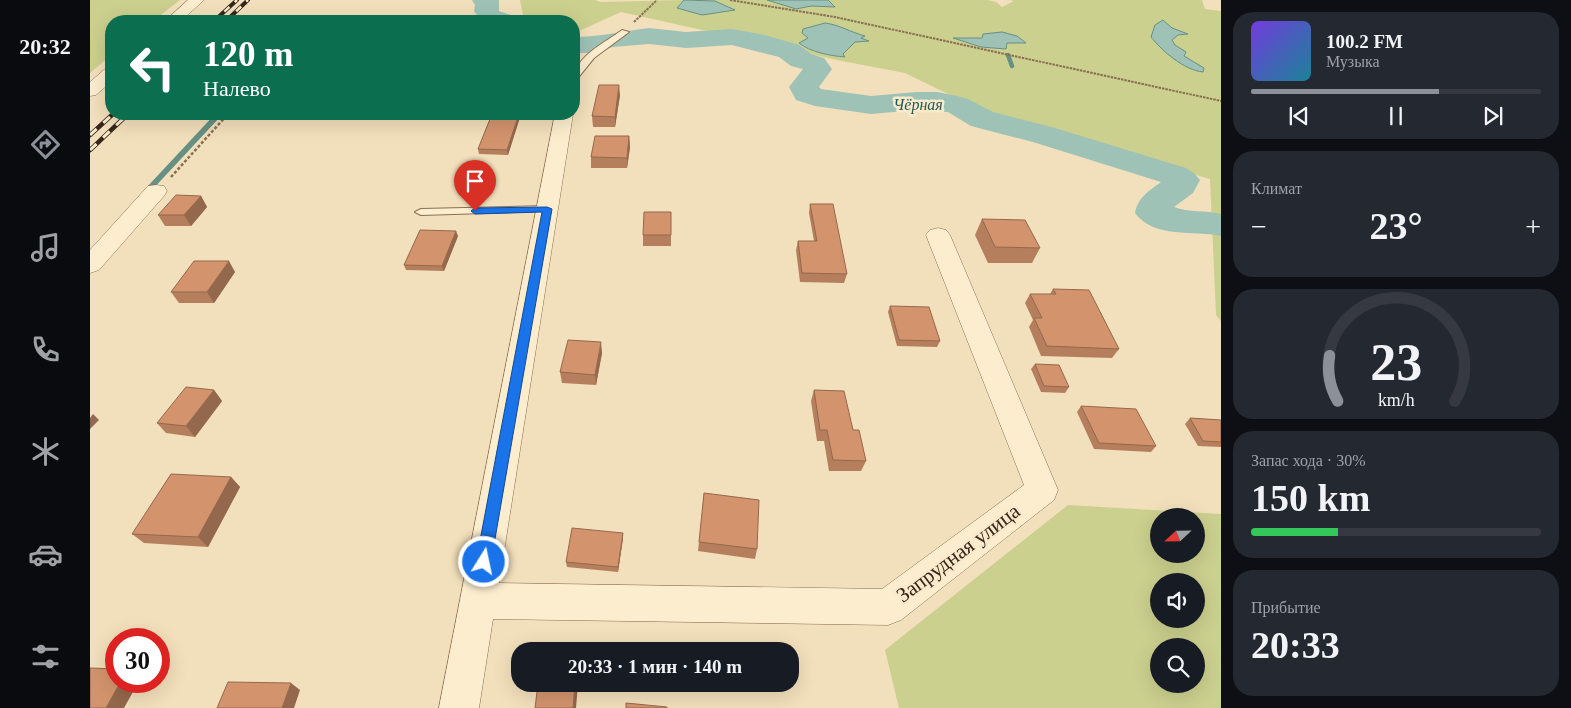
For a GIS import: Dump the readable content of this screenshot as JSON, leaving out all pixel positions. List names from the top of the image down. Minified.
{"streets":{"street":["Запрудная улица"]},"water":["Чёрная"],"north":"left","page":{"tabs":"20:32","turn":["120 m","Налево"],"song":["100.2 FM","Музыка"],"tile":["Климат",["Запас хода · 30%","150 km"],["Прибытие","20:33"]],"heat":["−","23°","+"],"limit":"30","trip":"20:33 · 1 мин · 140 m","gauge":["23","km/h"]}}
